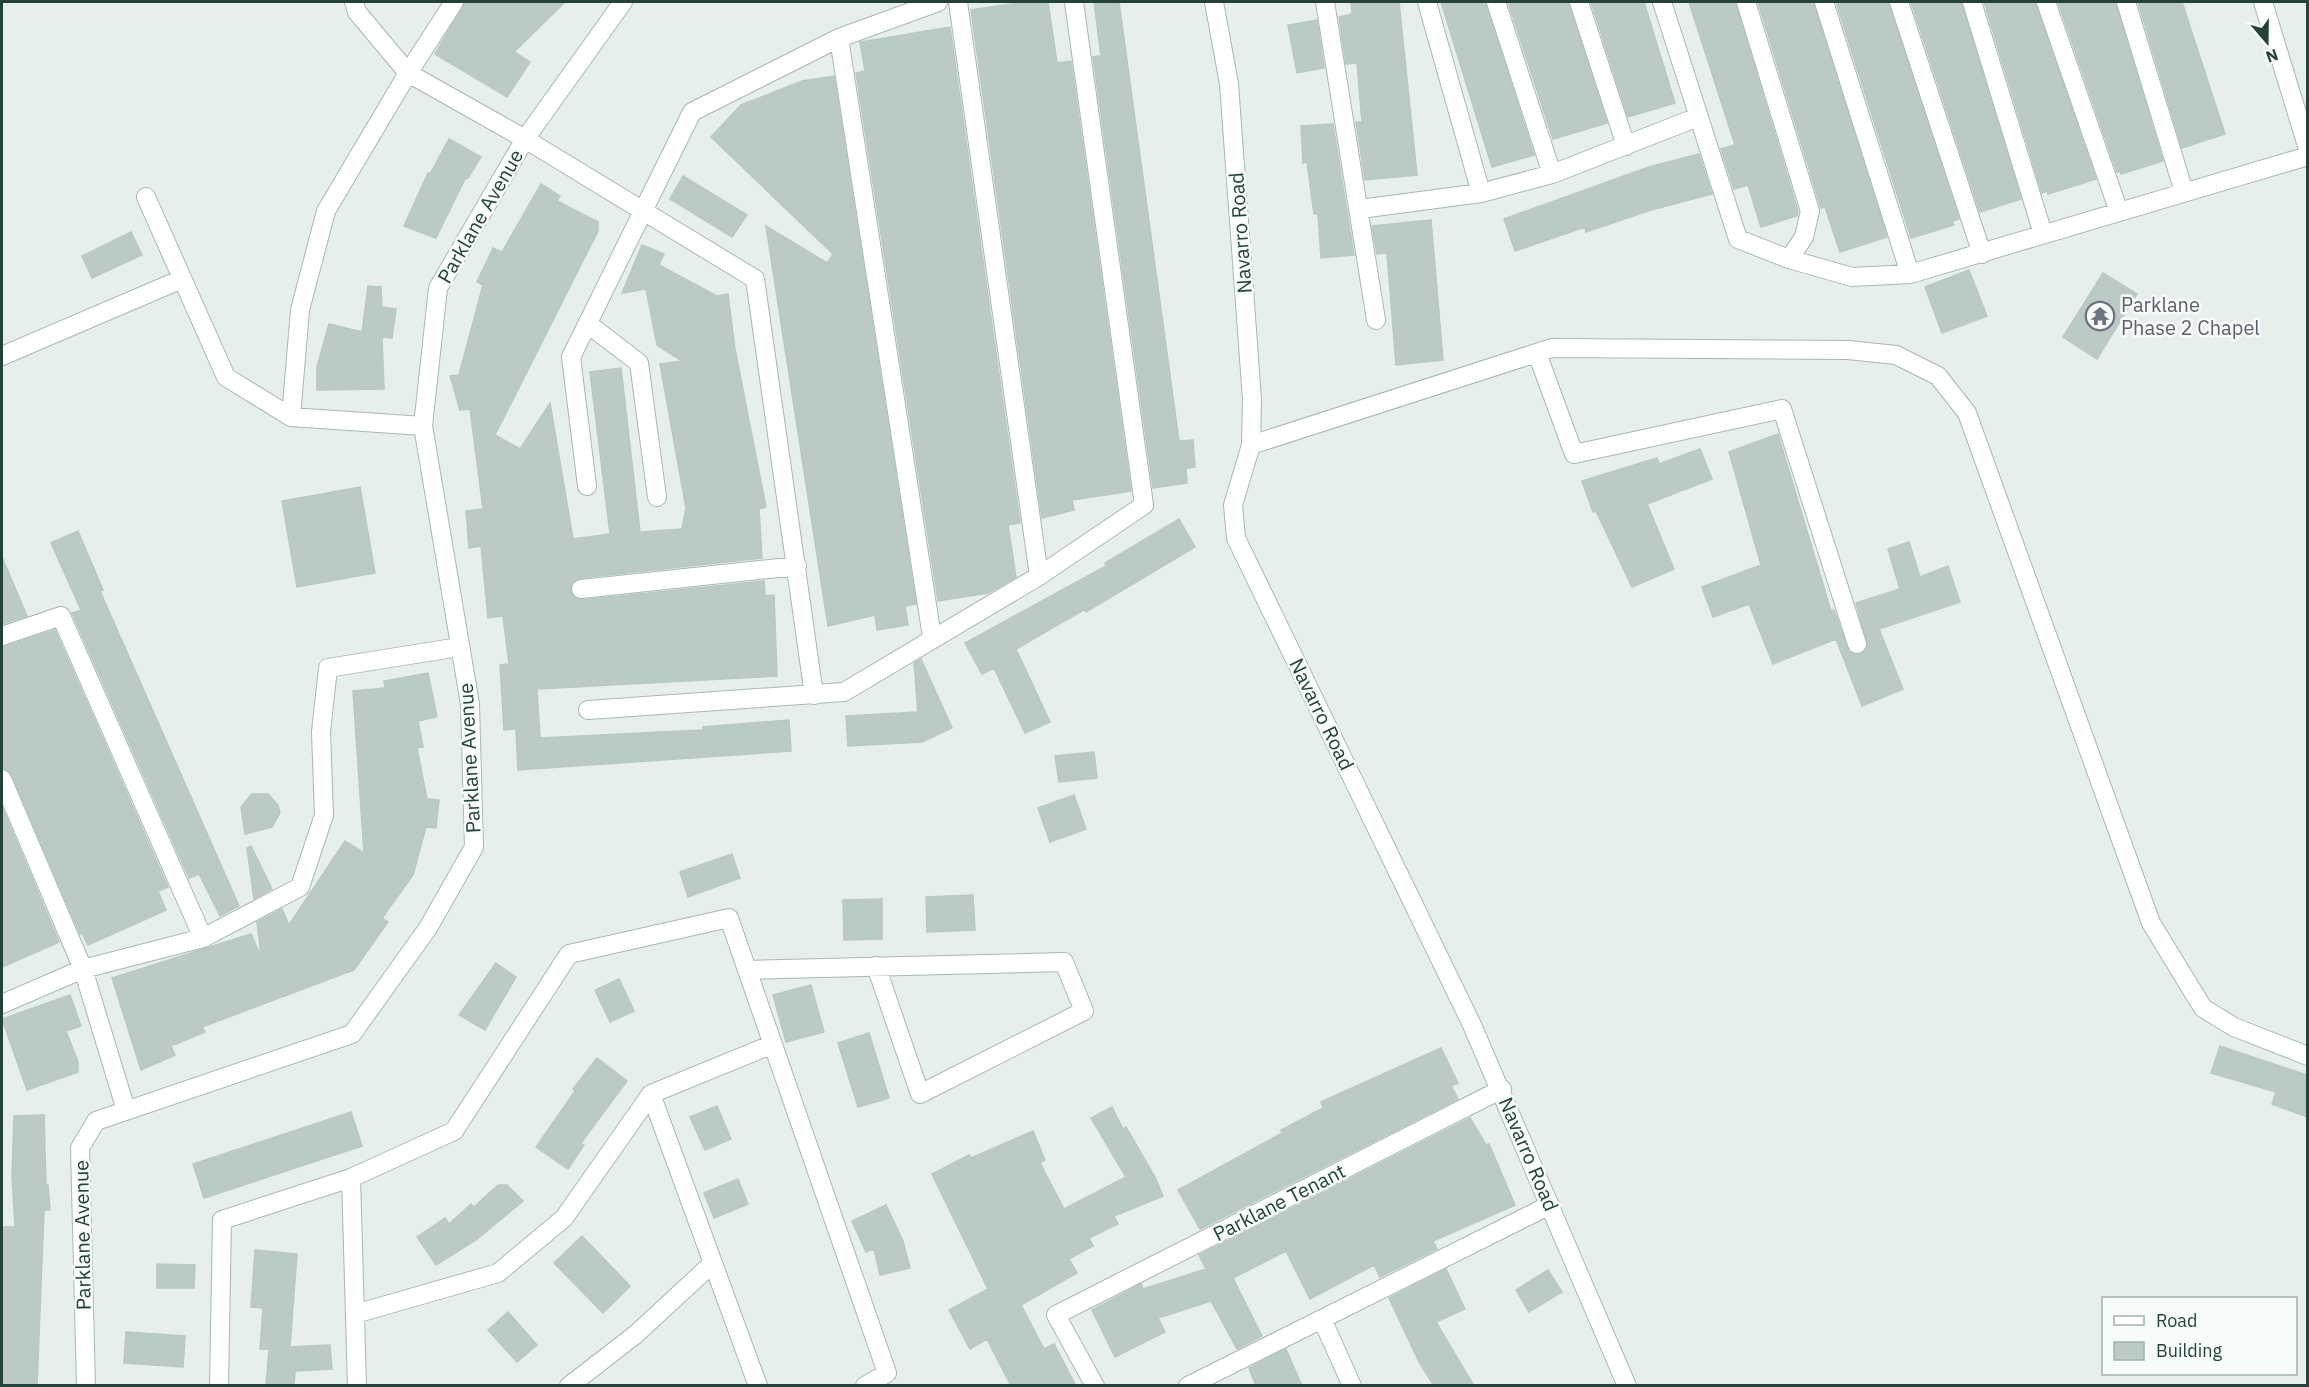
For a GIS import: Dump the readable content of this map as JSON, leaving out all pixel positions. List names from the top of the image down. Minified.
{"streets":{"street":["Parklane Avenue","Navarro Road","Parklane Tenant"]},"crossings":[["Navarro Road","Parklane Tenant"]],"places":{"temple":["Parklane Phase 2 Chapel"]},"legend":["Road","Building"],"north":"bottom"}
